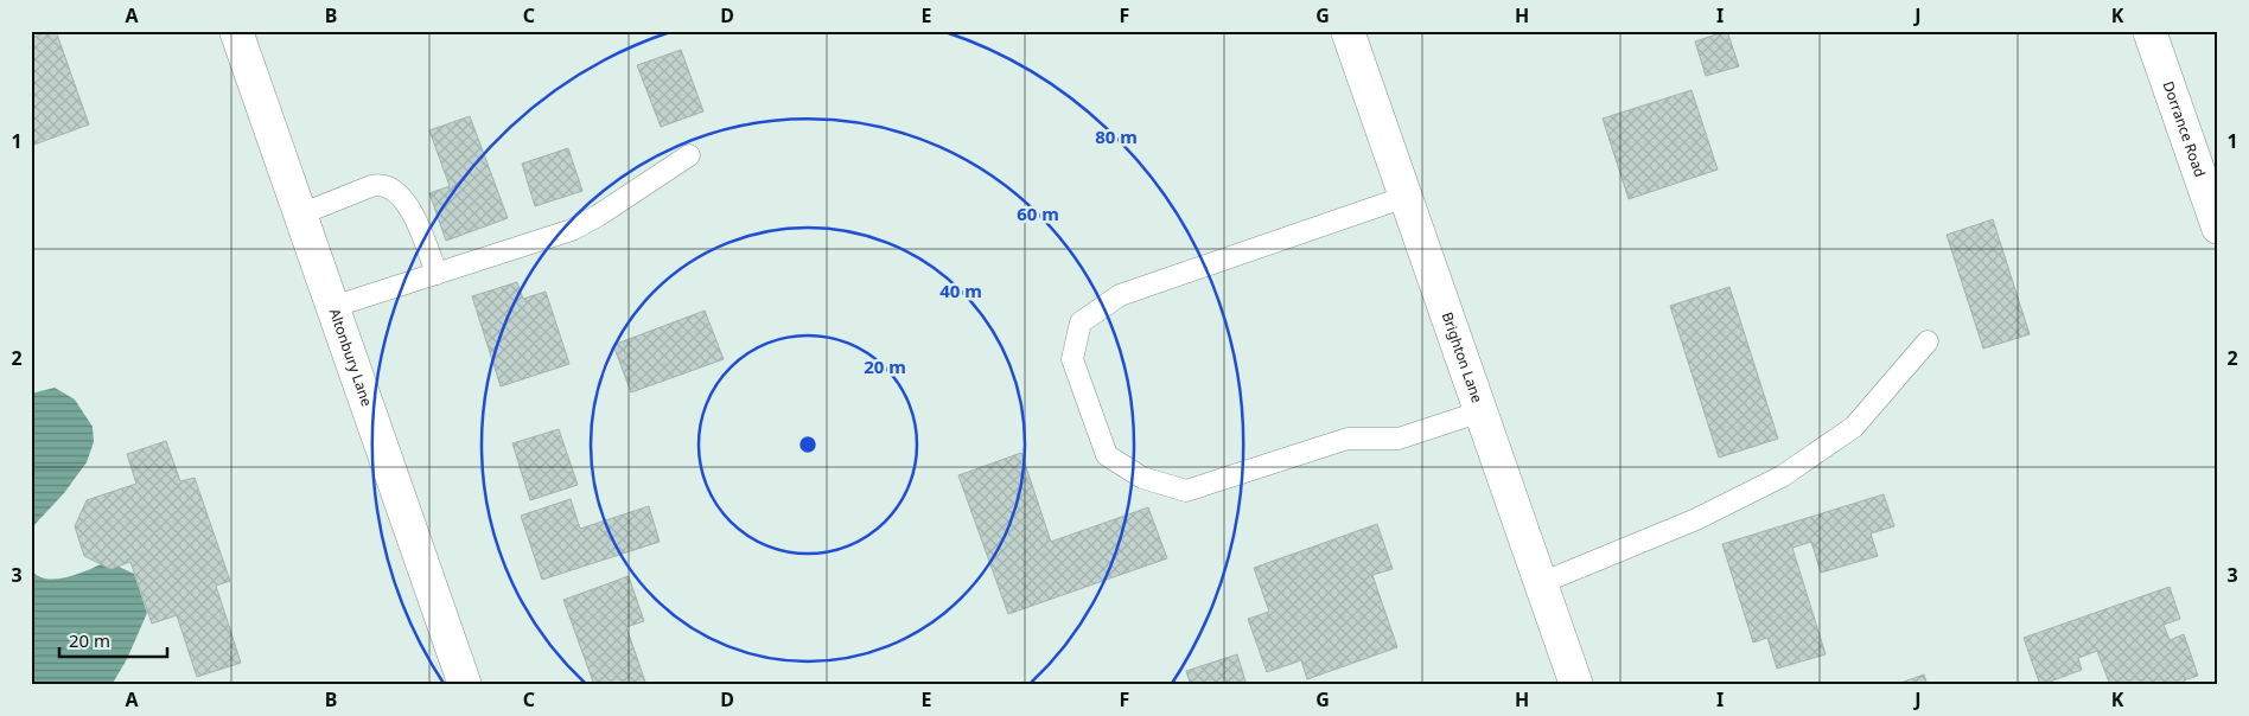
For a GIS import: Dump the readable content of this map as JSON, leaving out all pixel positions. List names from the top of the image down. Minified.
{"streets":{"street":["Dorrance Road","Altonbury Lane","Brighton Lane"]},"scale_bar":"20 m","grid":{"columns":["A","B","C","D","E","F","G","H","I","J","K"],"rows":["1","2","3"]},"rings":["80 m","60 m","40 m","20 m"]}
